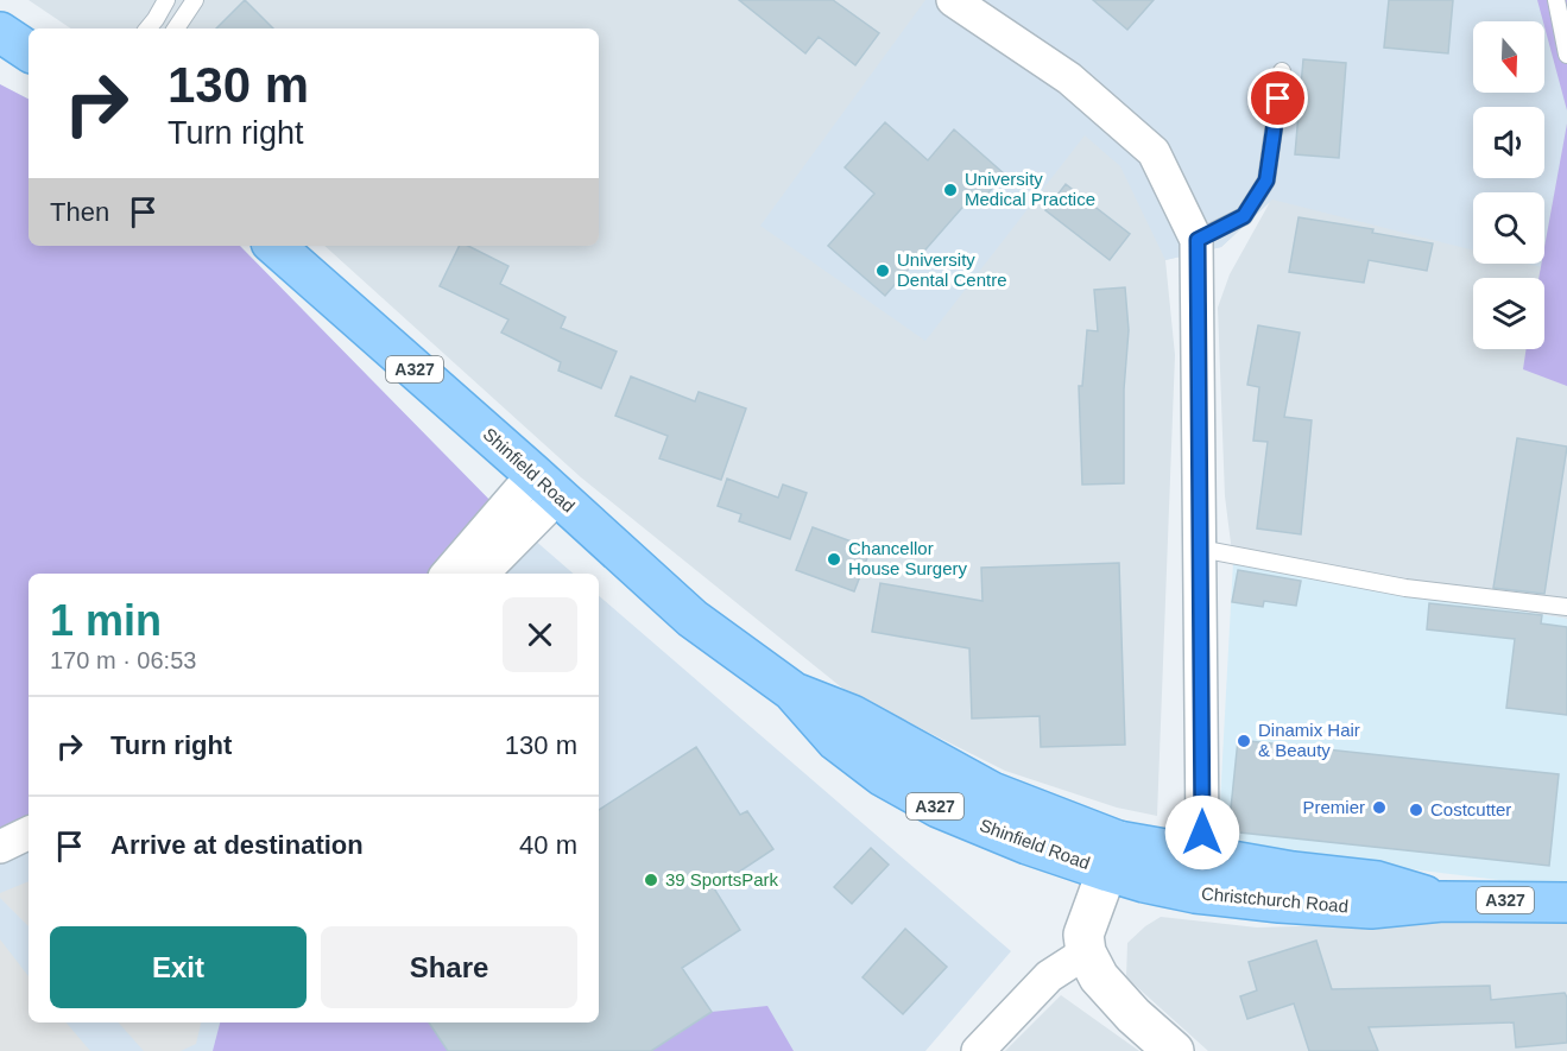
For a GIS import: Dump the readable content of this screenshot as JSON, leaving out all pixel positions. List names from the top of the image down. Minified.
{"streets":{"main road":["A327","Shinfield Road","Christchurch Road"]},"crossings":[["Shinfield Road","Christchurch Road"]],"places":["University Medical Practice","University Dental Centre","Chancellor House Surgery","Dinamix Hair & Beauty","Premier","Costcutter","39 SportsPark"],"north":"bottom","page":{"turn":["130 m","Turn right"],"then":"Then","heading":["1 min","170 m · 06:53"],"list":[{"name":"Turn right","value":"130 m"},{"name":"Arrive at destination","value":"40 m"}],"buttons":["Exit","Share"]}}
